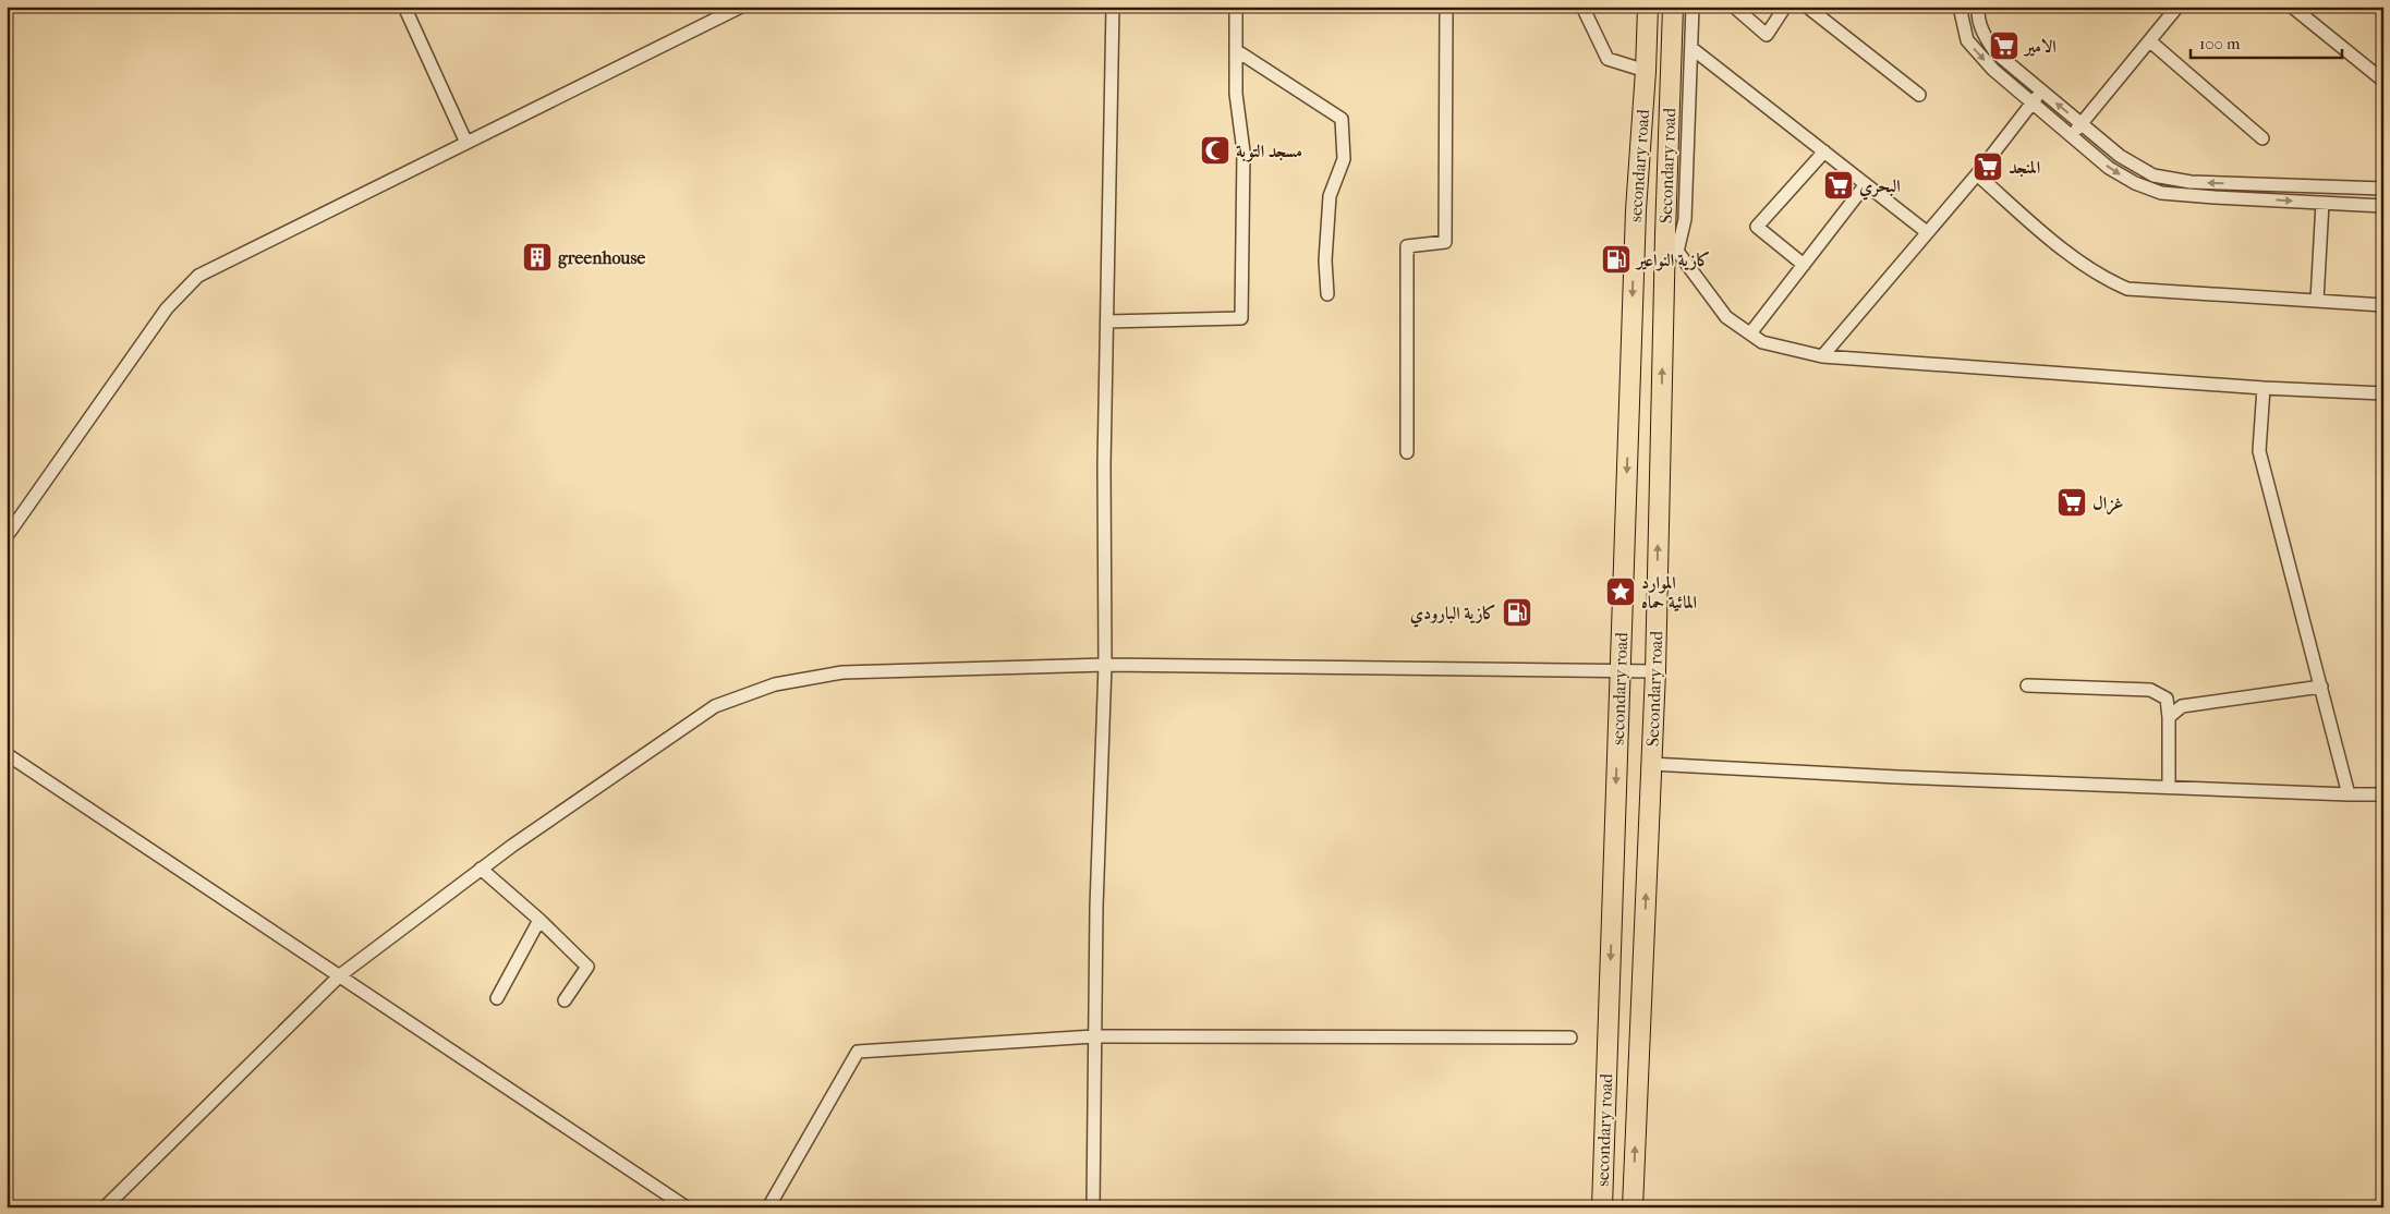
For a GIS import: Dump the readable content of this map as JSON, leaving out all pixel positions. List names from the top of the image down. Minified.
{"streets":{"main road":["secondary road","Secondary road"]},"one_way":["secondary road","Secondary road"],"places":{"supermarket":["الامير","المنجد","البحري","غزال"],"mosque":["مسجد التوبة"],"building":["greenhouse"],"fuel station":["كازية النواعير","كازية البارودي"],"place":["الموارد المائية حماه"]},"scale_bar":"100 m"}
